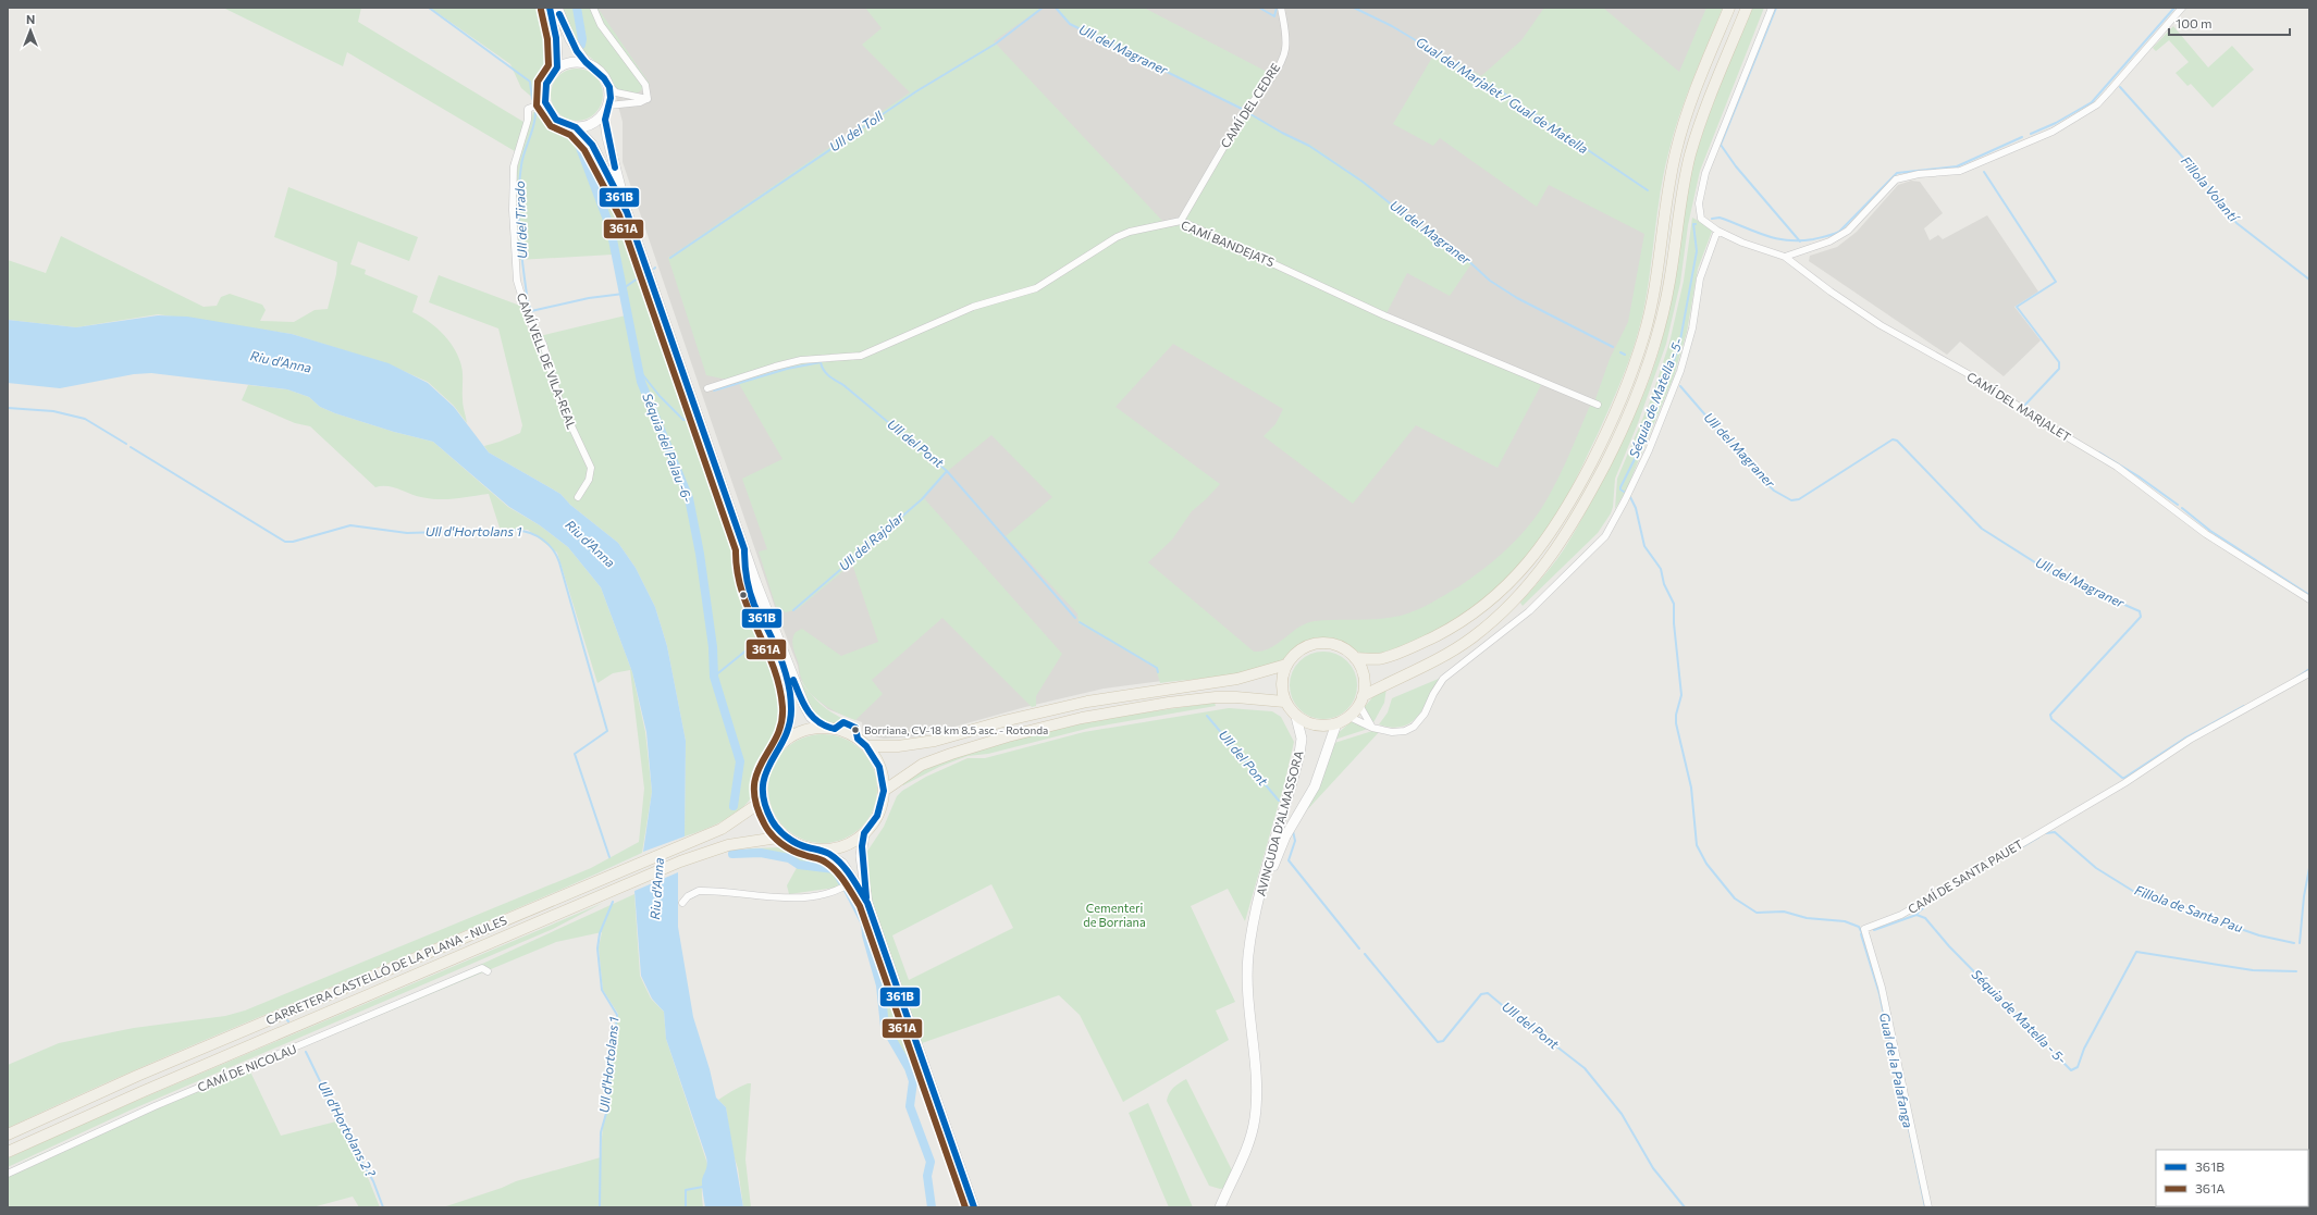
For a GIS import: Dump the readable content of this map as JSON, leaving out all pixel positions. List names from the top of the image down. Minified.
{"streets":{"main road":["AVINGUDA D'ALMASSORA","CARRETERA CASTELLÓ DE LA PLANA - NULES"],"street":["CAMÍ DEL CEDRE","CAMÍ BANDEJATS","CAMÍ VELL DE VILA-REAL","CAMÍ DEL MARJALET","CAMÍ DE SANTA PAUET","CAMÍ DE NICOLAU"]},"crossings":[["CAMÍ DEL CEDRE","CAMÍ BANDEJATS"]],"water":["Ull del Magraner","Gual del Marjalet / Gual de Matella","Ull del Toll","Fillola Volantí","Ull del Tirado","Riu d'Anna","Séquia de Matella - 5-","Ull del Pont","Séquia del Palau -6-","Ull d'Hortolans 1","Ull del Rajolar","Fillola de Santa Pau","Gual de la Palafanga","Ull d'Hortolans 2 ?"],"parks":["Cementeri de Borriana"],"places":["Borriana, CV-18 km 8.5 asc. - Rotonda"],"lines":["transit line 361B","transit line 361A"],"legend":["361B","361A"],"scale_bar":"100 m","north":"top"}
